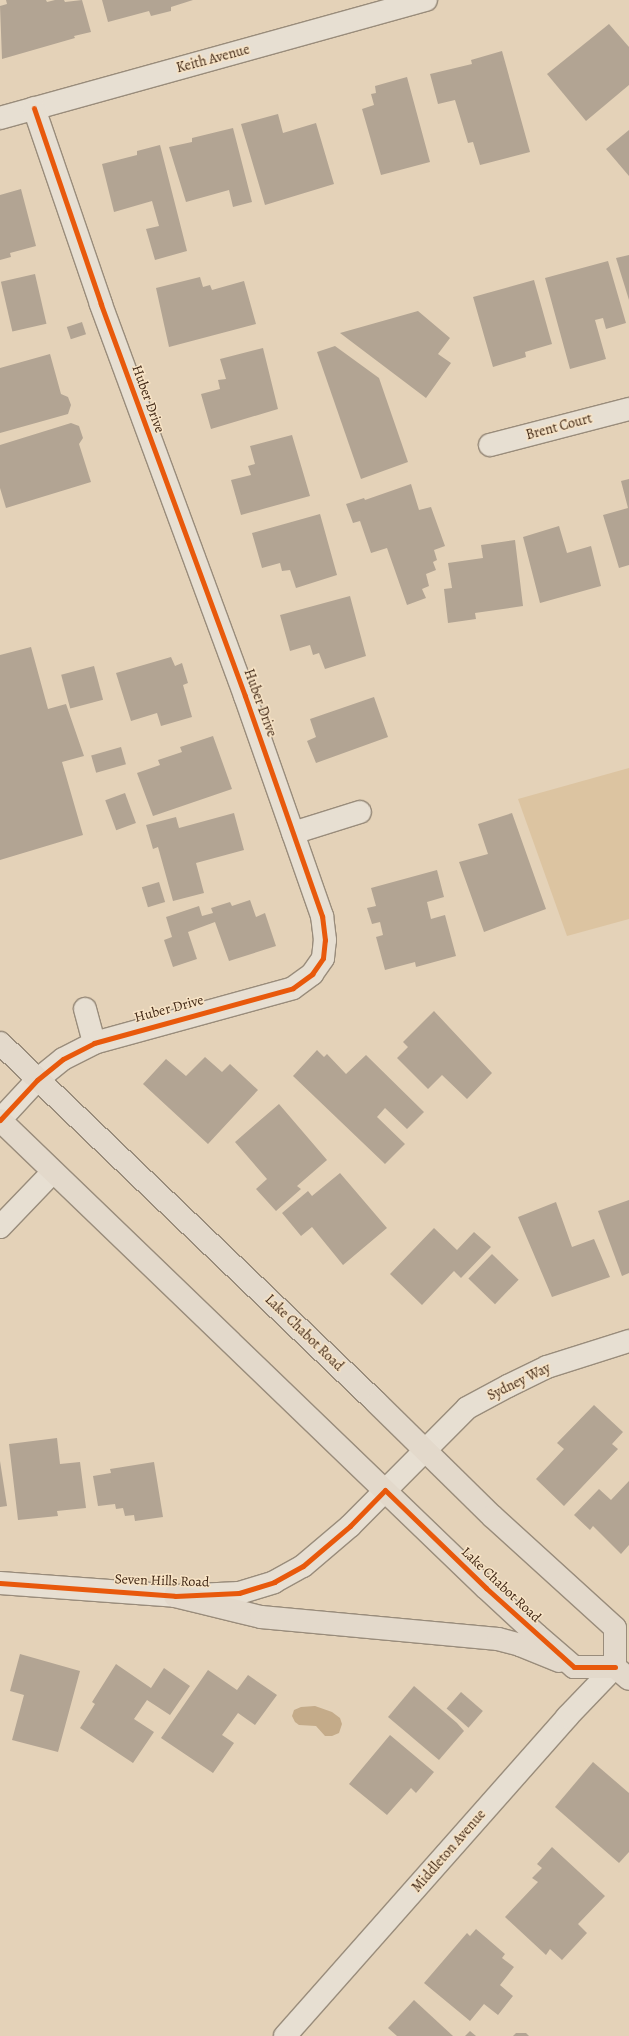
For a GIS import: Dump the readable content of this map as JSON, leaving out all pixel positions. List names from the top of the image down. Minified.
{"streets":{"main road":["Lake Chabot Road"],"street":["Keith Avenue","Huber Drive","Brent Court","Sydney Way","Seven Hills Road","Middleton Avenue"]},"crossings":[["Keith Avenue","Huber Drive"],["Huber Drive","Lake Chabot Road"],["Lake Chabot Road","Sydney Way"],["Lake Chabot Road","Seven Hills Road"],["Lake Chabot Road","Middleton Avenue"],["Sydney Way","Seven Hills Road"]]}
